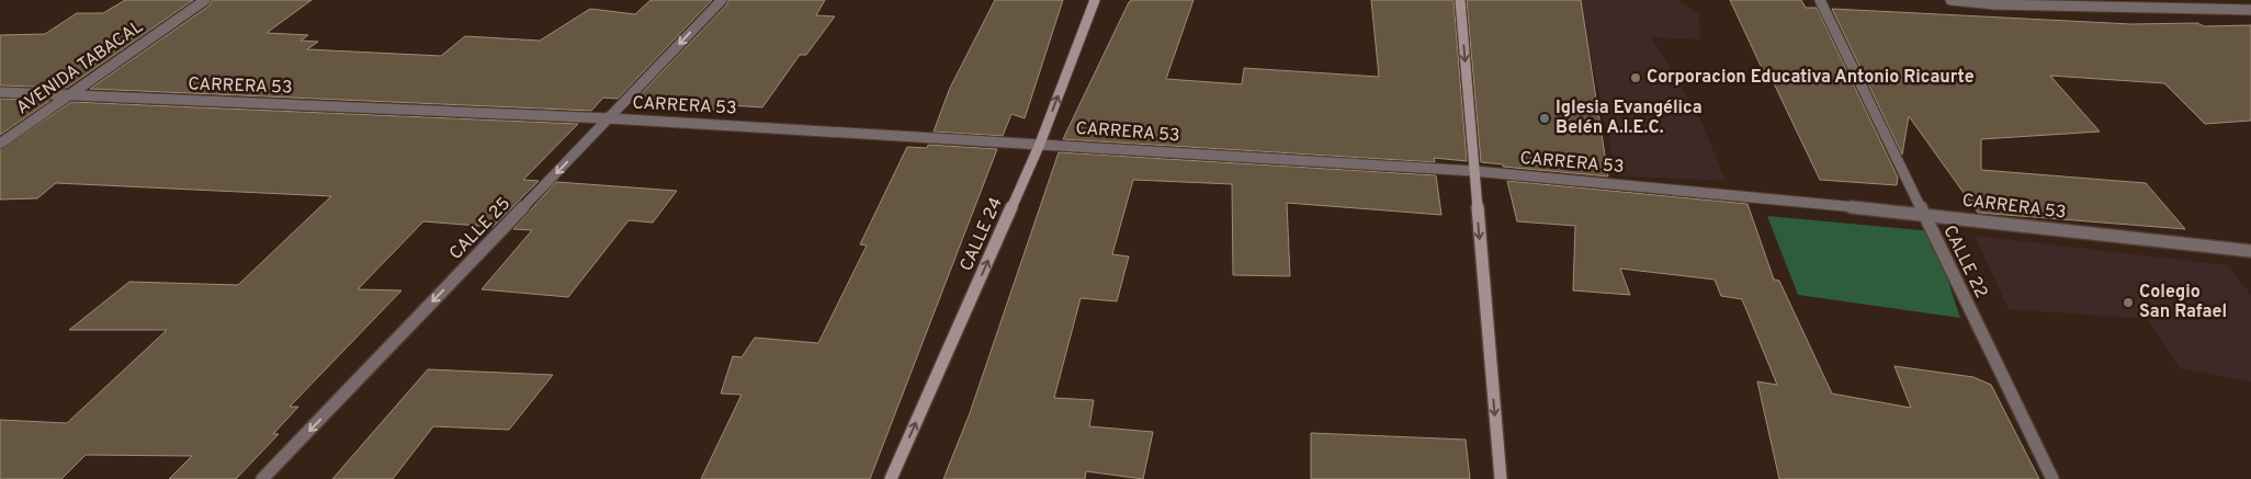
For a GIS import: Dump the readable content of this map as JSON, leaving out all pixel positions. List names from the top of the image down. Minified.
{"streets":{"main road":["CALLE 24"],"street":["AVENIDA TABACAL","CARRERA 53","CALLE 25","CALLE 22"]},"crossings":[["AVENIDA TABACAL","CARRERA 53"],["CARRERA 53","CALLE 25"],["CARRERA 53","CALLE 24"],["CARRERA 53","CALLE 22"]],"one_way":["CALLE 25","CALLE 24"],"places":["Corporacion Educativa Antonio Ricaurte","Iglesia Evangélica Belén A.I.E.C.","Colegio San Rafael"]}
